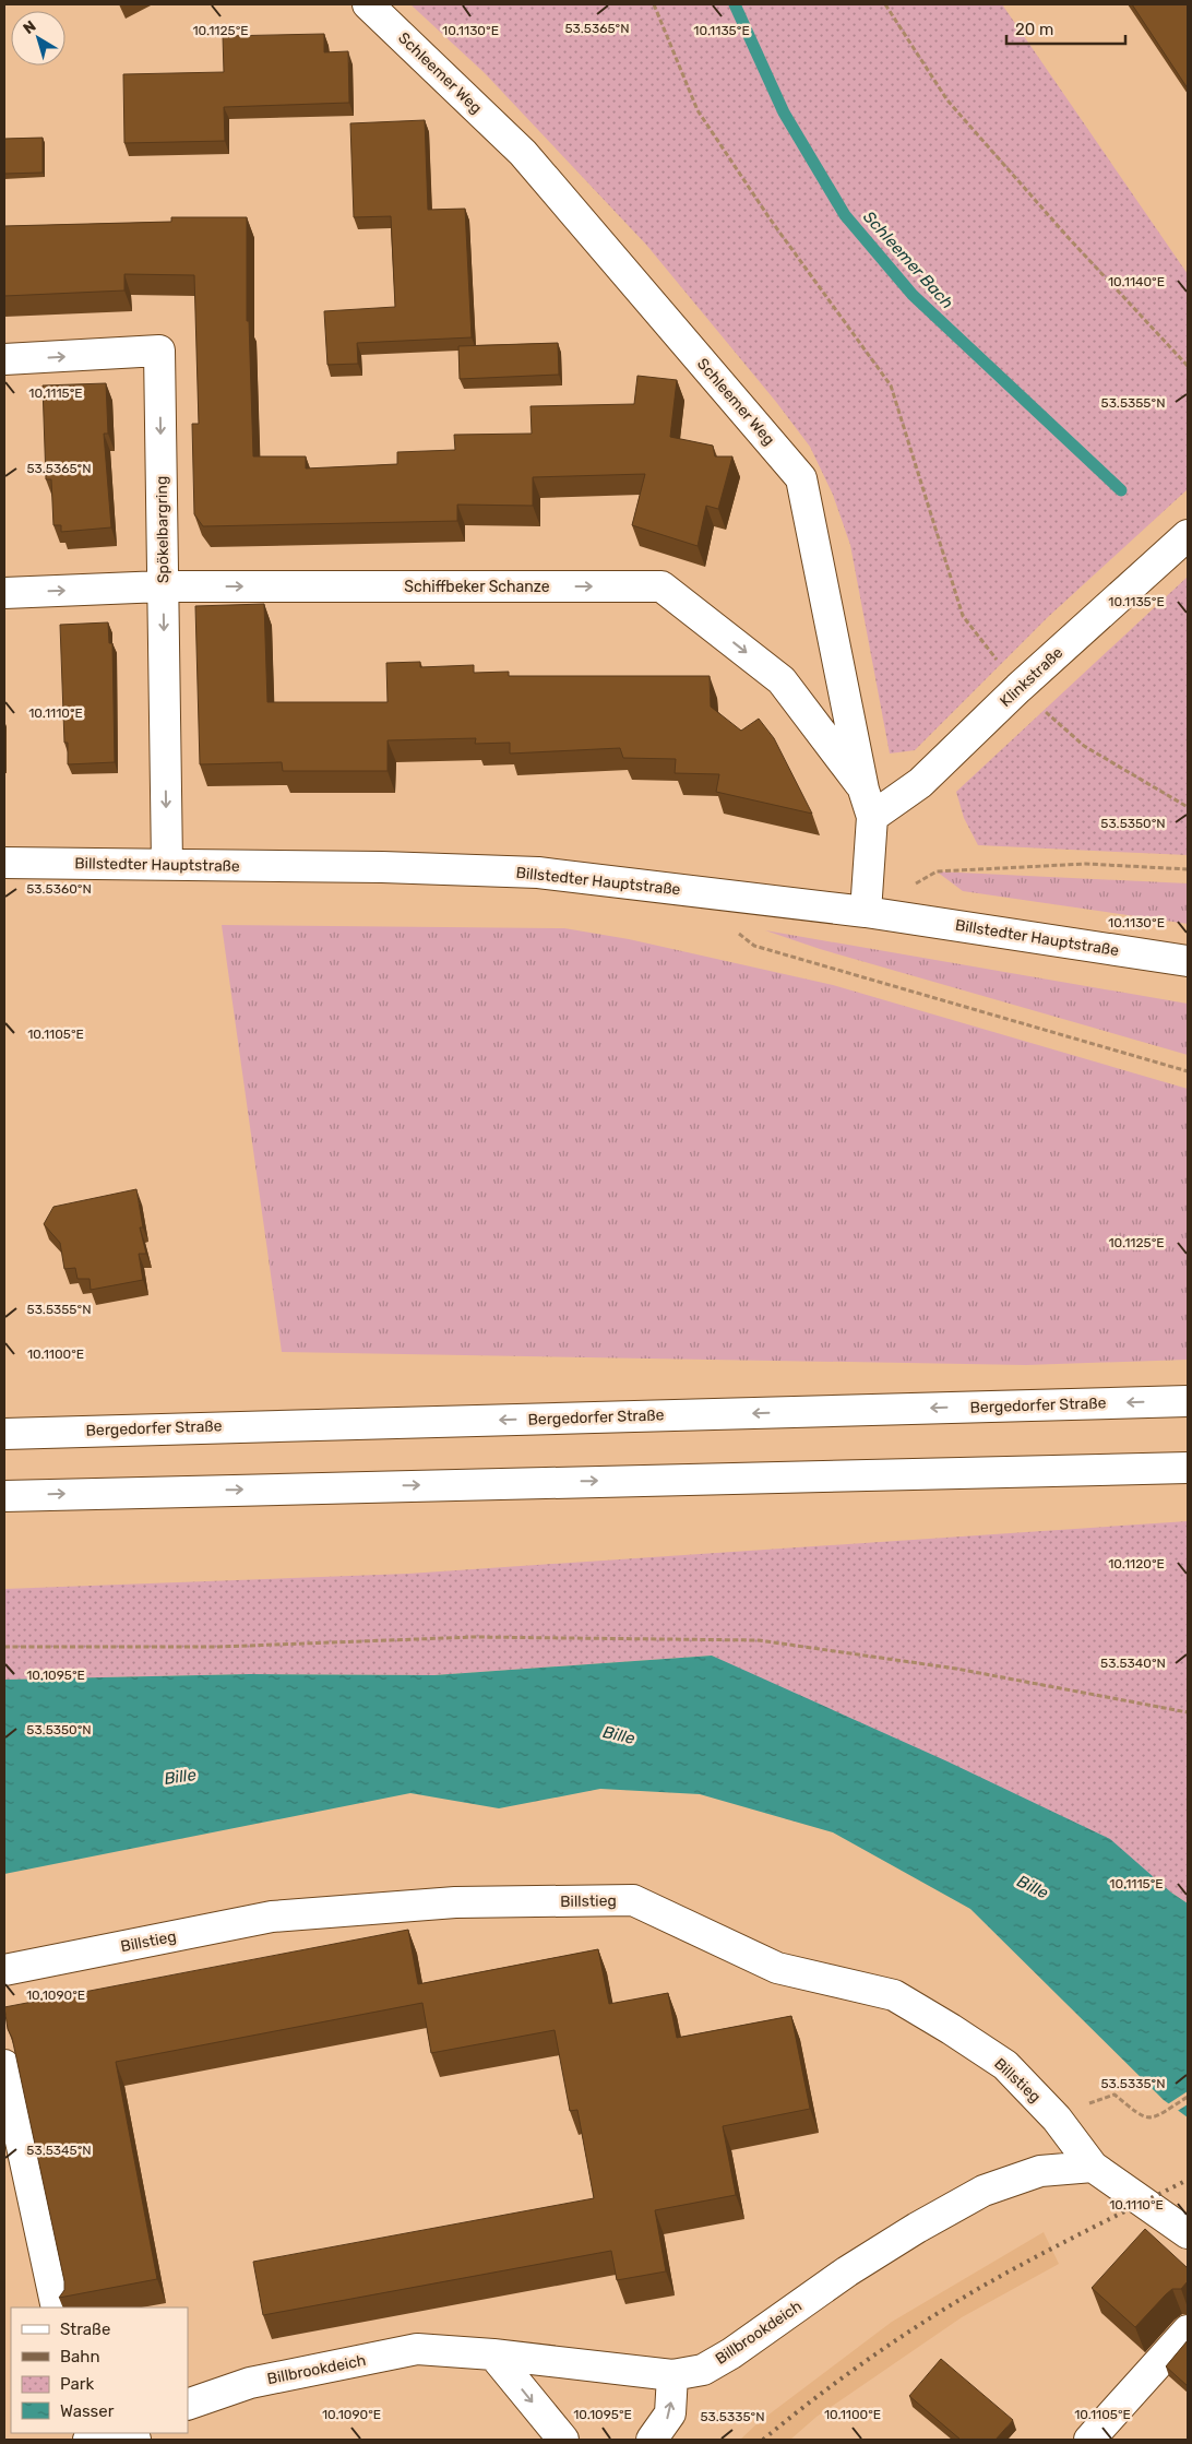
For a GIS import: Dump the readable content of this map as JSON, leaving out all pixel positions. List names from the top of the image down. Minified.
{"streets":{"main road":["Schleemer Weg","Spökelbargring","Schiffbeker Schanze","Klinkstraße","Billstedter Hauptstraße","Bergedorfer Straße","Billstieg","Billbrookdeich"]},"crossings":[["Schleemer Weg","Schiffbeker Schanze"],["Schleemer Weg","Klinkstraße"],["Schleemer Weg","Billstedter Hauptstraße"],["Spökelbargring","Schiffbeker Schanze"],["Spökelbargring","Billstedter Hauptstraße"],["Schiffbeker Schanze","Klinkstraße"],["Billstieg","Billbrookdeich"]],"one_way":["Schiffbeker Schanze"],"water":["Schleemer Bach","Bille"],"legend":["Straße","Bahn","Park","Wasser"],"scale_bar":"20 m","north":"top left","coordinates":["53.5365°N","10.1135°E","10.1125°E","10.1130°E","10.1140°E","10.1115°E","53.5355°N","10.1110°E","53.5350°N","53.5360°N","10.1105°E","10.1100°E","10.1120°E","53.5340°N","10.1095°E","10.1090°E","53.5335°N","53.5345°N"]}
